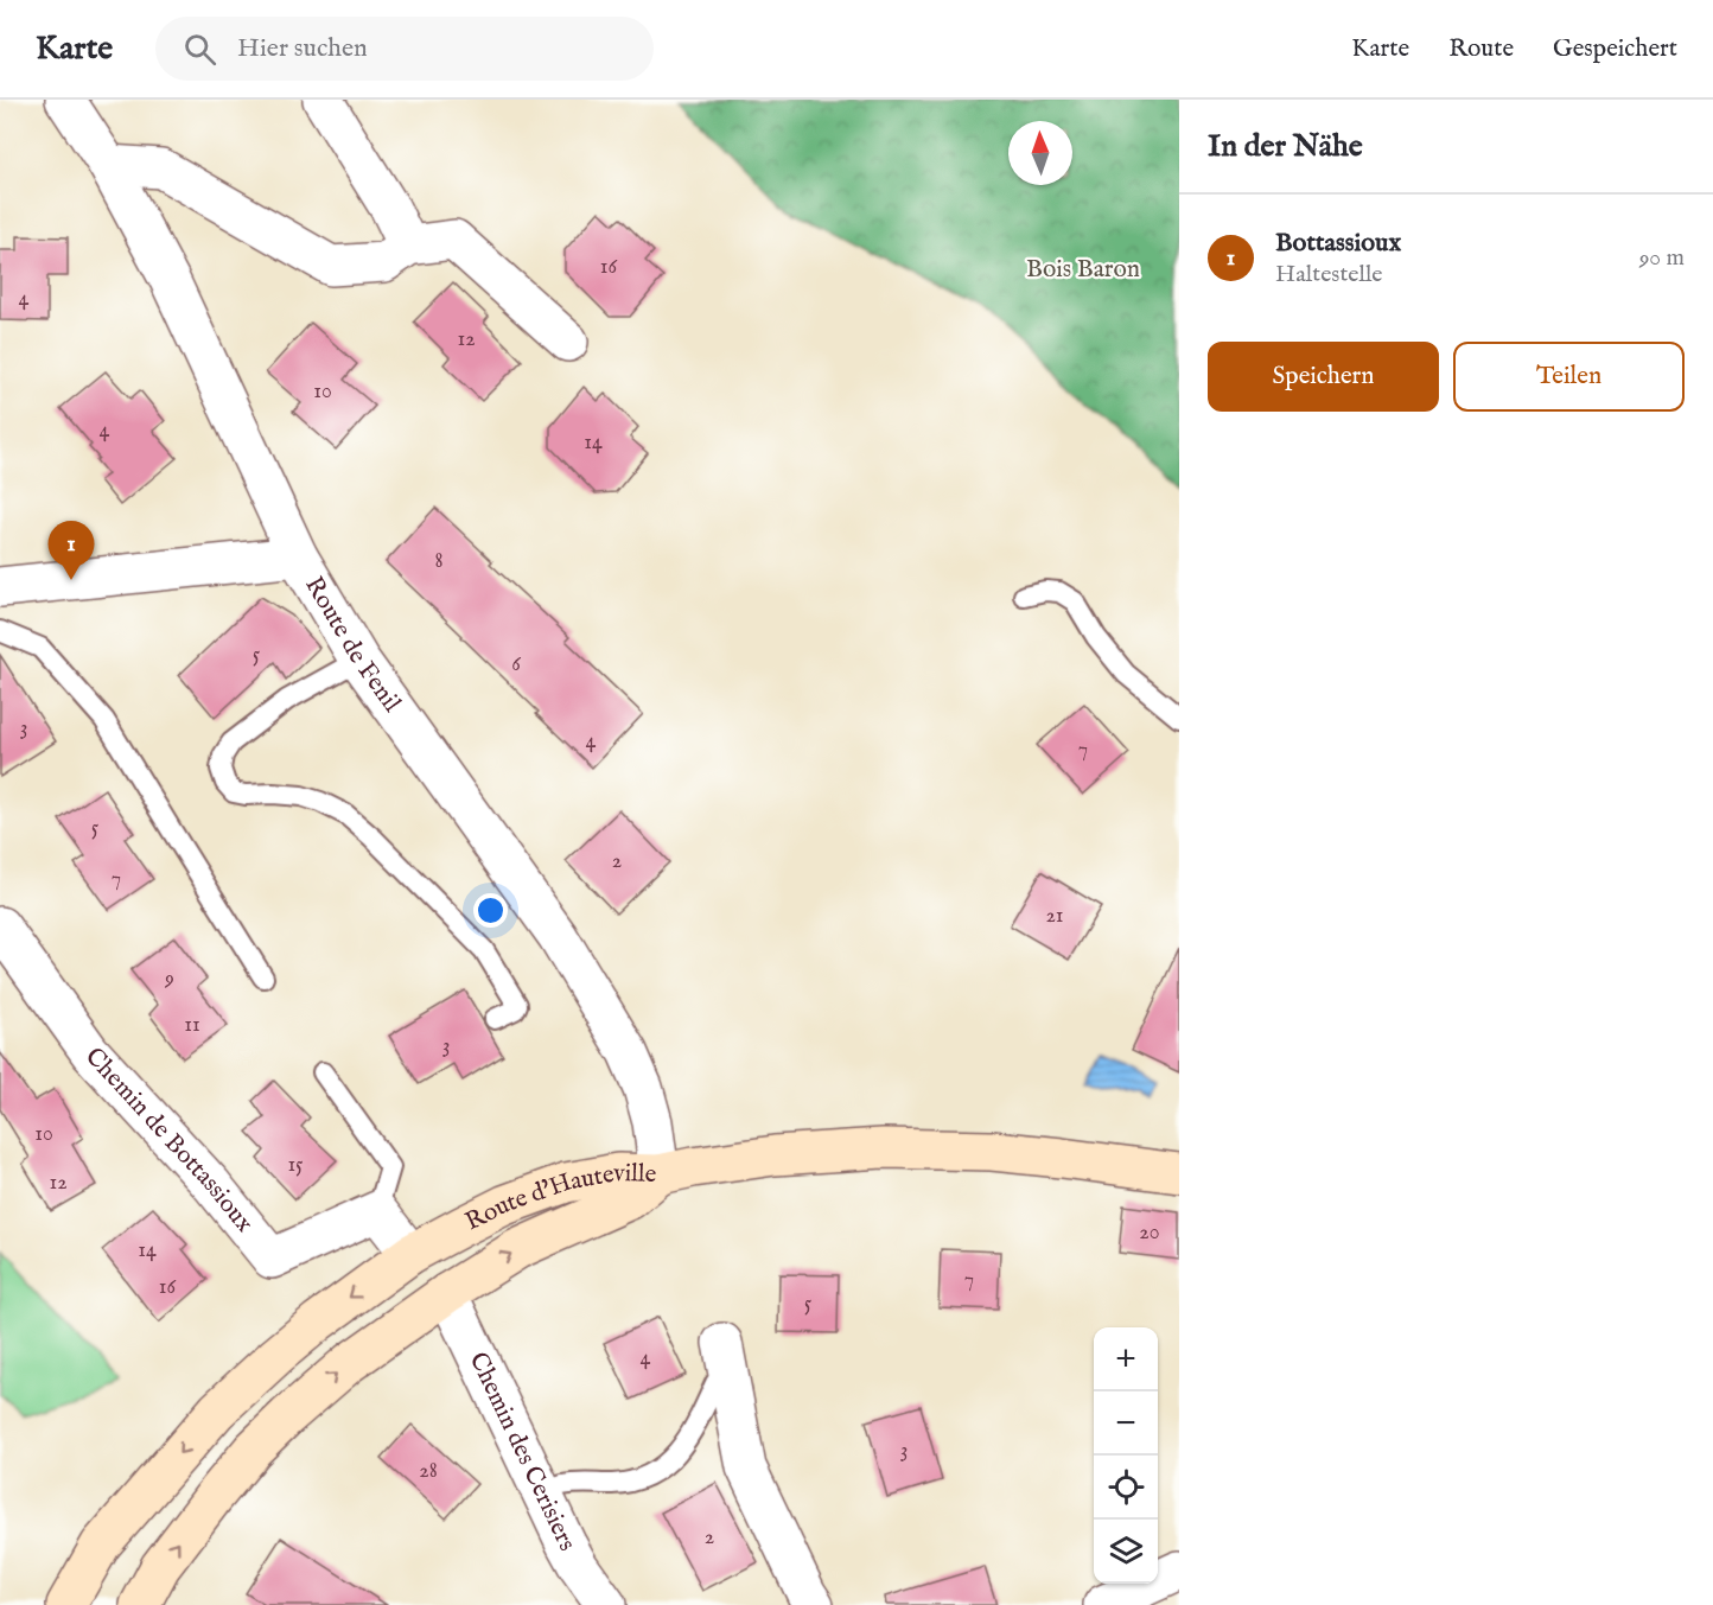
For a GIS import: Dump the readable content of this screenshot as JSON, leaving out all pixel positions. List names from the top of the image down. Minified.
{"streets":{"main road":["Route d'Hauteville"],"street":["Route de Fenil","Chemin de Bottassioux","Chemin des Cerisiers"]},"crossings":[["Route de Fenil","Route d'Hauteville"],["Route d'Hauteville","Chemin des Cerisiers"]],"parks":["Bois Baron"],"house_numbers":["16","4","12","10","4","14","8","5","6","3","4","7","5","2","7","21","9","11","3","10","15","12","20","14","7","16","5","4","3","28","2"],"north":"top","page":{"header":"Karte","search":"Hier suchen","nav":["Karte","Route","Gespeichert"],"heading":"In der Nähe","list":[{"mark":"1","name":"Bottassioux","note":"Haltestelle","value":"90 m"}],"buttons":["Speichern","Teilen"],"pins":"1","map_buttons":["+","−"]}}
